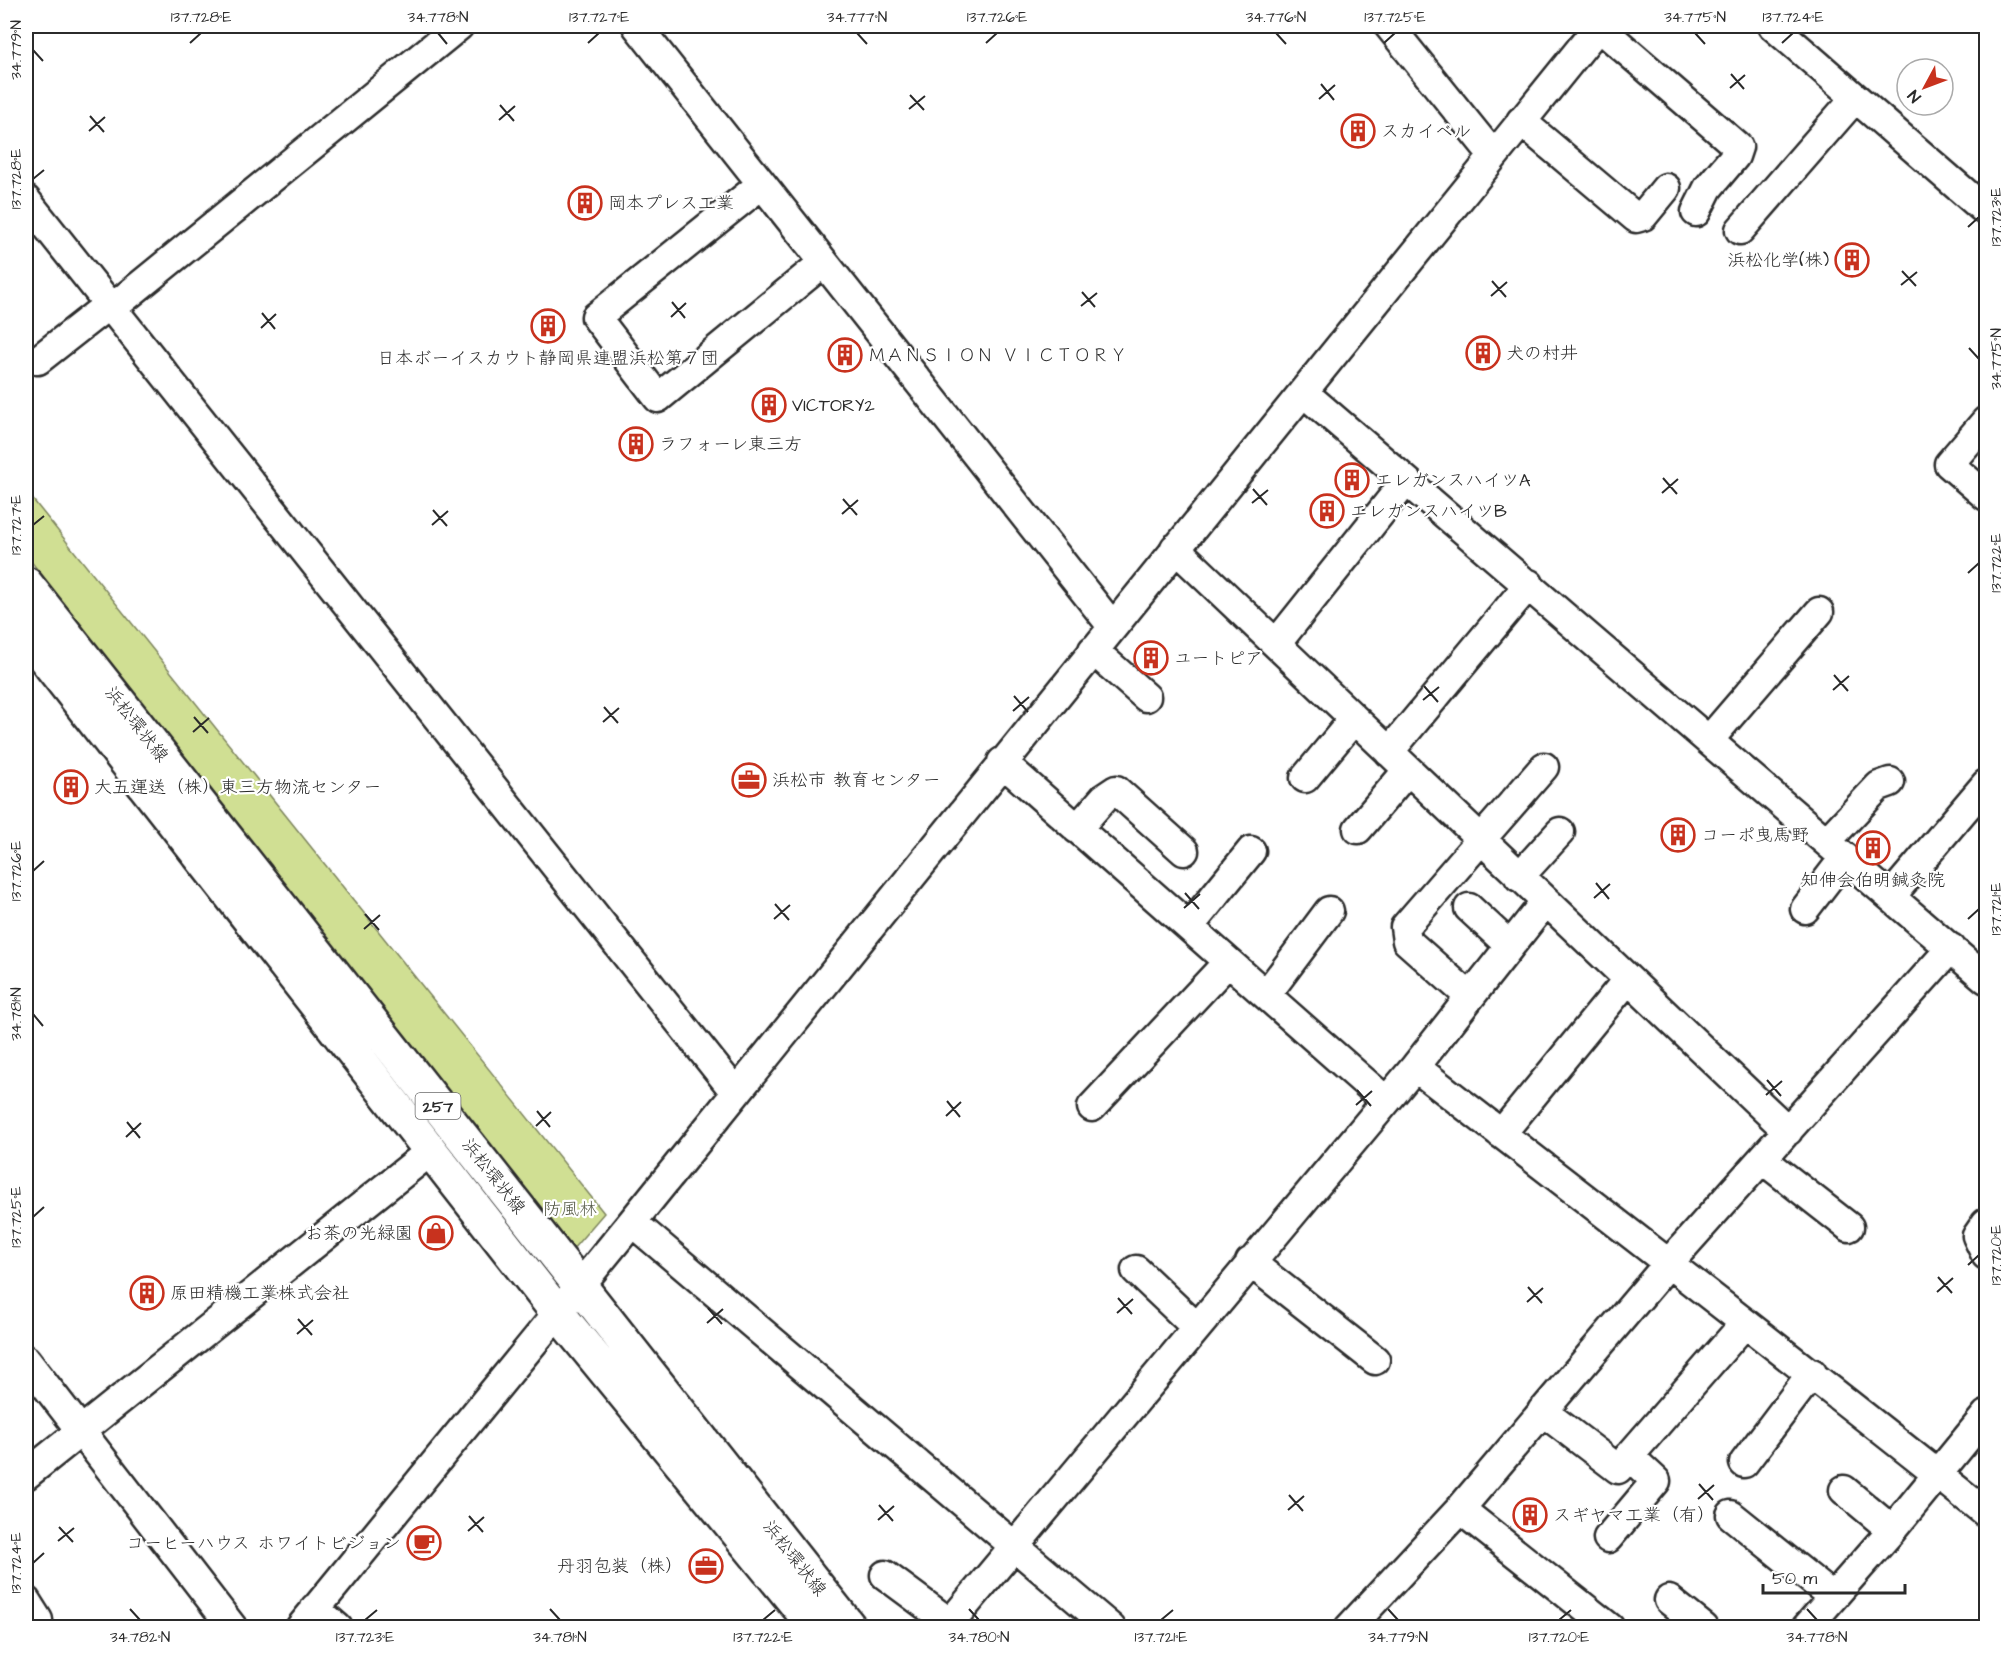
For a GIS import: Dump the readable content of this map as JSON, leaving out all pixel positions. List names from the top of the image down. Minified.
{"streets":{"highway":["浜松環状線","257"]},"parks":["防風林"],"places":{"building":["スカイベル","岡本プレス工業","浜松化学(株)","日本ボーイスカウト静岡県連盟浜松第７団","犬の村井","ＭＡＮＳＩＯＮ ＶＩＣＴＯＲＹ","VICTORY2","ラフォーレ東三方","エレガンスハイツA","エレガンスハイツB","ユートピア","大五運送（株）東三方物流センター","コーポ曳馬野","知伸会伯明鍼灸院","原田精機工業株式会社","スギヤマ工業（有）"],"office":["浜松市 教育センター","丹羽包装（株）"],"shop":["お茶の光緑園"],"cafe":["コーヒーハウス ホワイトビジョン"]},"scale_bar":"50 m","north":"bottom left","coordinates":["137.728°E","34.778°N","137.727°E","34.777°N","137.726°E","34.776°N","137.725°E","34.775°N","137.724°E","34.779°N","137.723°E","137.722°E","137.721°E","34.781°N","137.720°E","34.782°N","34.780°N"]}
